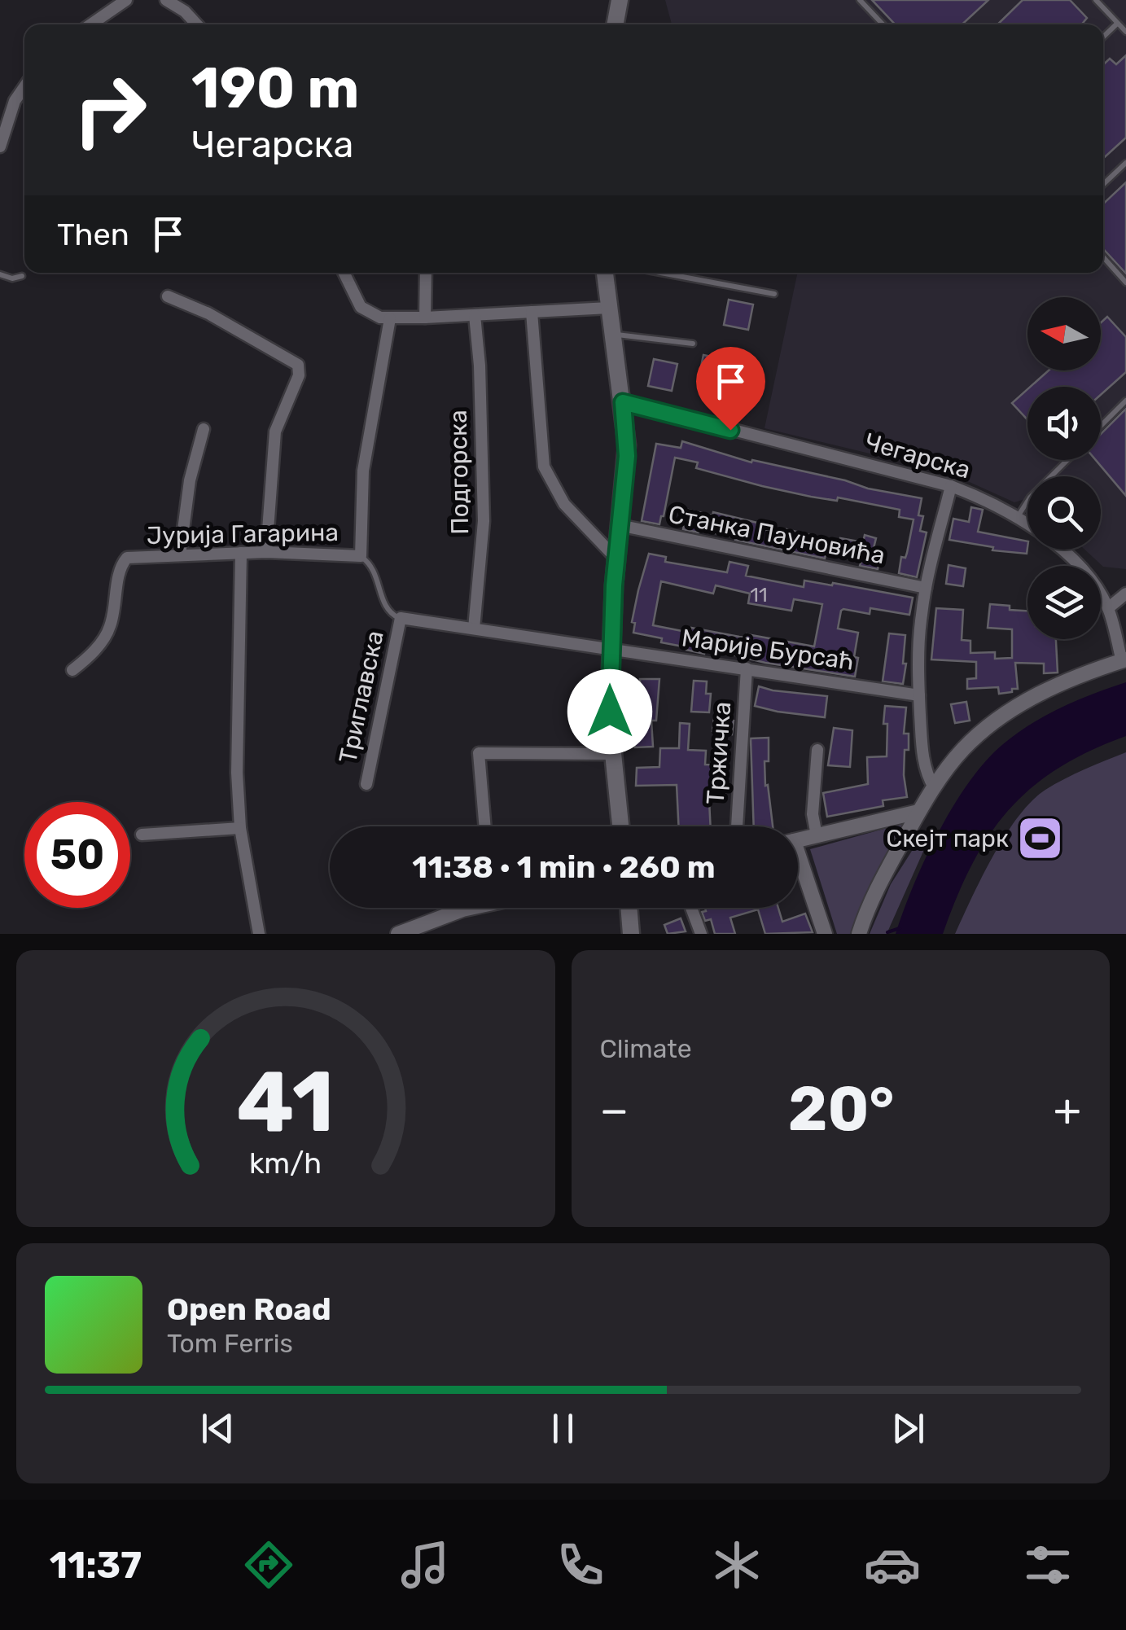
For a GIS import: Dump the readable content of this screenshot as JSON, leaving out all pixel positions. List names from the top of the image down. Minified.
{"streets":{"street":["Чегарска","Подгорска","Јурија Гагарина","Станка Пауновића","Марије Бурсаћ","Триглавска","Тржичка"]},"crossings":[["Јурија Гагарина","Триглавска"],["Марије Бурсаћ","Тржичка"]],"places":{"sports":["Скејт парк"]},"house_numbers":["11"],"north":"left","page":{"turn":["190 m","Чегарска"],"then":"Then","limit":"50","trip":"11:38 · 1 min · 260 m","tile":"Climate","heat":["−","20°","+"],"song":["Open Road","Tom Ferris"],"tabs":"11:37","gauge":["41","km/h"]}}
